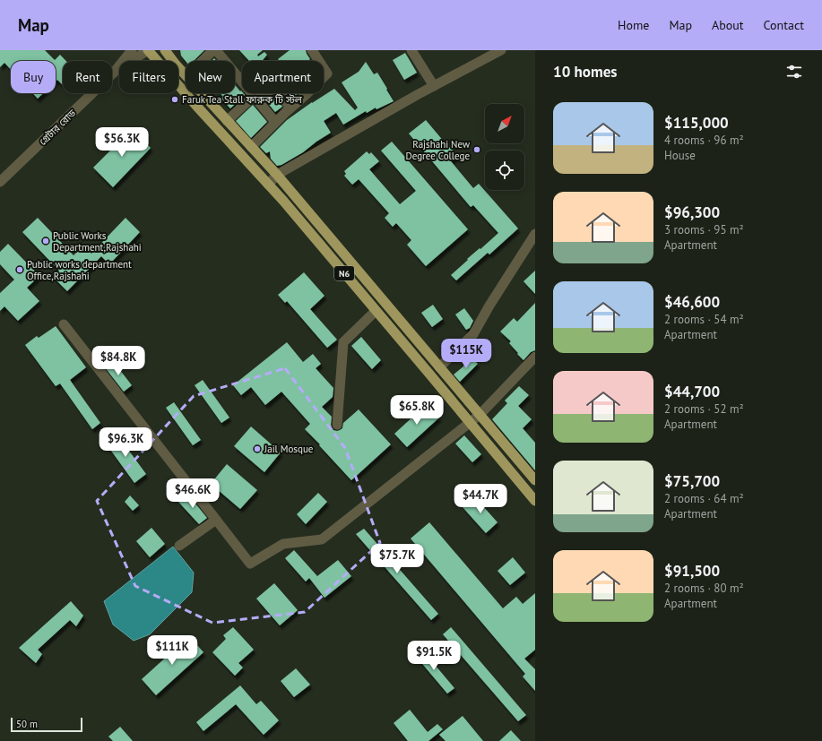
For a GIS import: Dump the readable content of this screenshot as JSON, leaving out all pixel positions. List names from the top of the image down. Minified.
{"streets":{"highway":["N6"],"street":["গ্রেটার রোড"]},"crossings":[["গ্রেটার রোড","N6"]],"places":["Faruk Tea Stall ফারুক টি স্টল","Rajshahi New Degree College","Public Works Department,Rajshahi","Public works department Office,Rajshahi","Jail Mosque"],"scale_bar":"50 m","north":"top right","page":{"header":"Map","nav":["Home","Map","About","Contact"],"heading":"10 homes","chip":["Buy","Rent","Filters","New","Apartment"],"list":[{"name":"$115,000","note":"4 rooms · 96 m² · House"},{"name":"$96,300","note":"3 rooms · 95 m² · Apartment"},{"name":"$46,600","note":"2 rooms · 54 m² · Apartment"},{"name":"$44,700","note":"2 rooms · 52 m² · Apartment"},{"name":"$75,700","note":"2 rooms · 64 m² · Apartment"},{"name":"$91,500","note":"2 rooms · 80 m² · Apartment"}],"price":["$56.3K","$115K","$84.8K","$65.8K","$96.3K","$46.6K","$44.7K","$75.7K","$111K","$91.5K"],"scale":"50 m"}}
